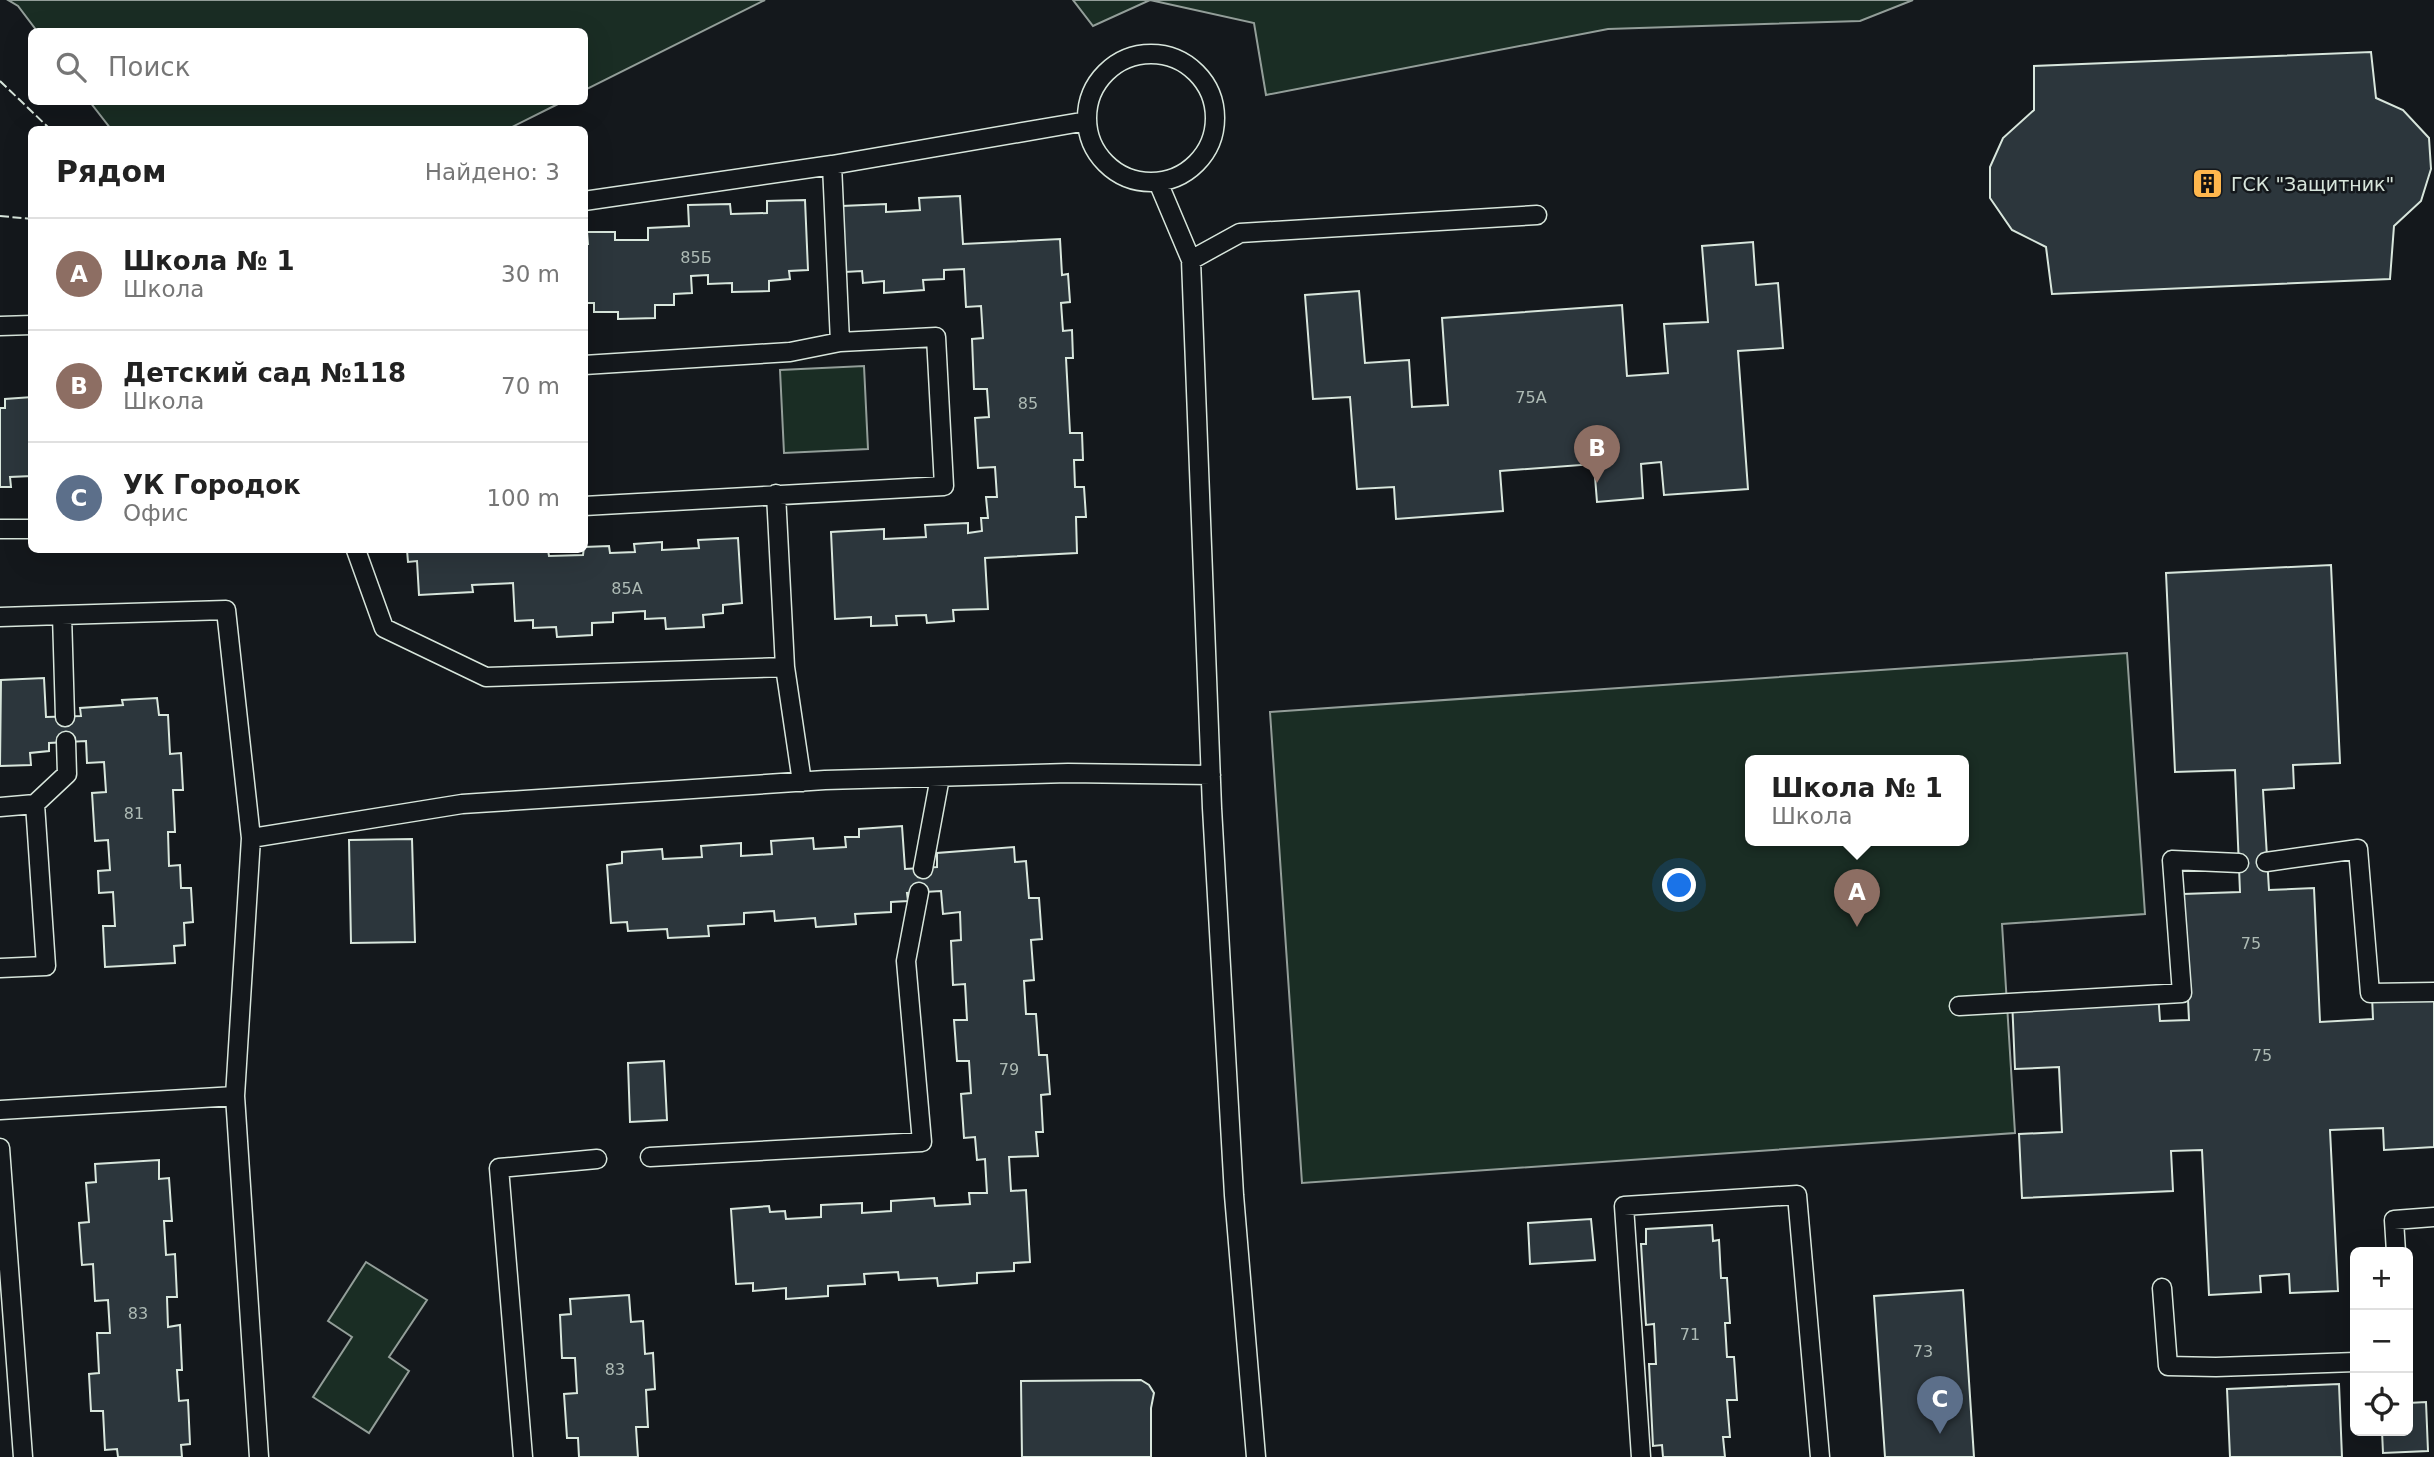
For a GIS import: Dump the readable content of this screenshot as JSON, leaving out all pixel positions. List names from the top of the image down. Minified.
{"places":{"building":["ГСК \"Защитник\""]},"house_numbers":["85Б","75А","85","85А","81","75","75","79","83","71","73","83"],"page":{"search":"Поиск","heading":["Рядом","Найдено: 3"],"list":[{"mark":"A","name":"Школа № 1","note":"Школа","value":"30 m"},{"mark":"B","name":"Детский сад №118","note":"Школа","value":"70 m"},{"mark":"C","name":"УК Городок","note":"Офис","value":"100 m"}],"pins":["B","A","C"],"popup":["Школа № 1","Школа"],"map_buttons":["+","−"]}}
